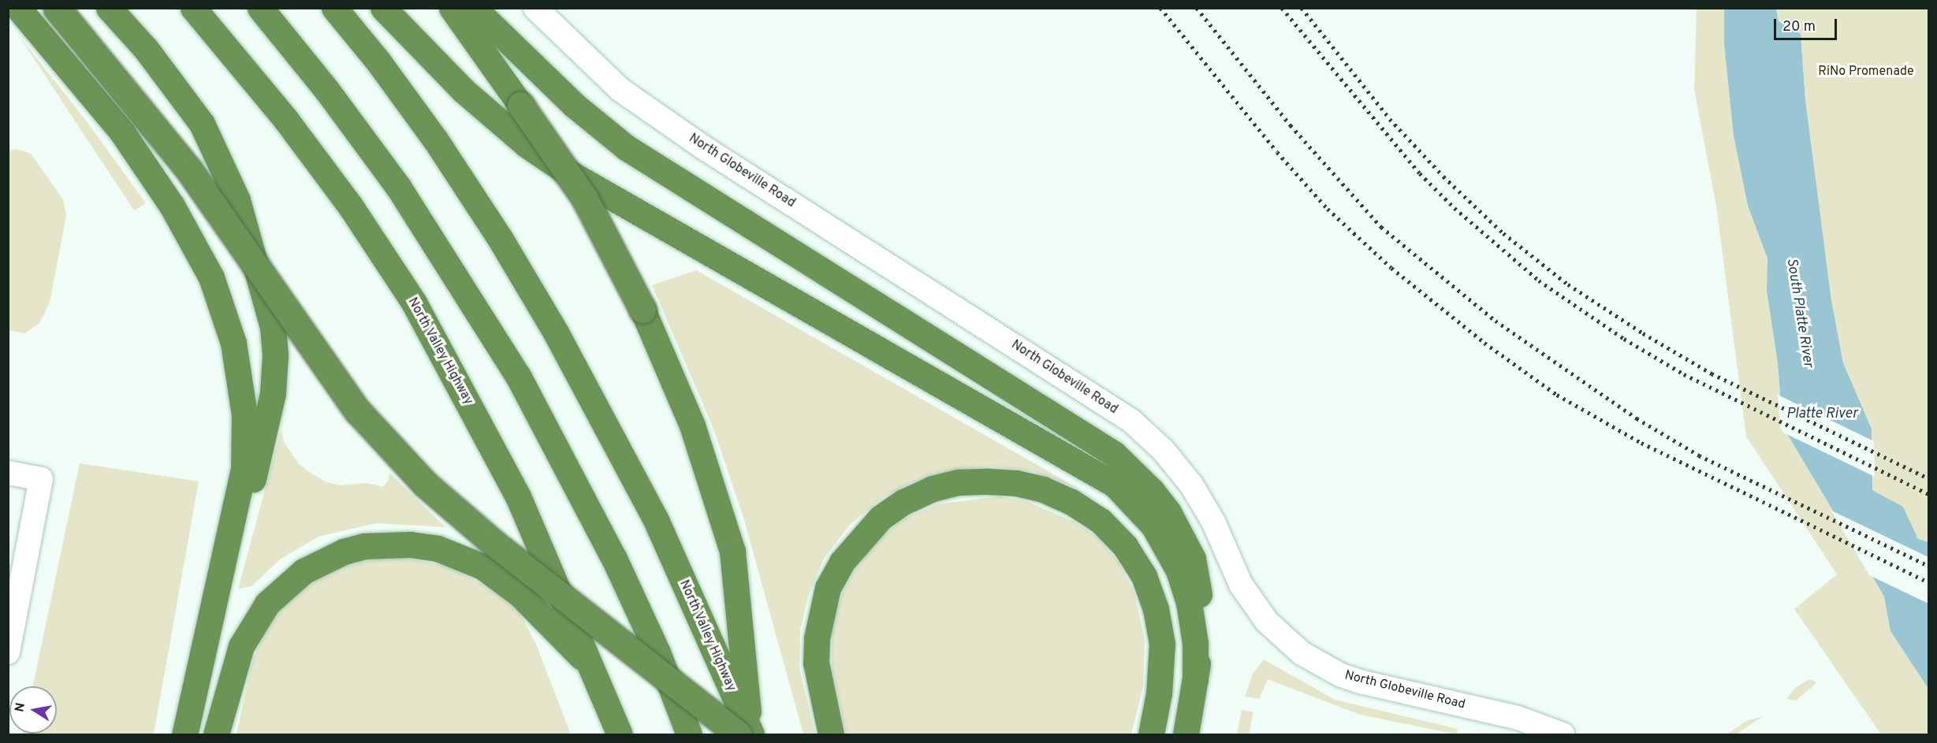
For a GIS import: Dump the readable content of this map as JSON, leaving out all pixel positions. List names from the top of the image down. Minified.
{"streets":{"highway":["North Valley Highway"],"street":["North Globeville Road"]},"water":["South Platte River","Platte River"],"parks":["RiNo Promenade"],"scale_bar":"20 m","north":"left"}
